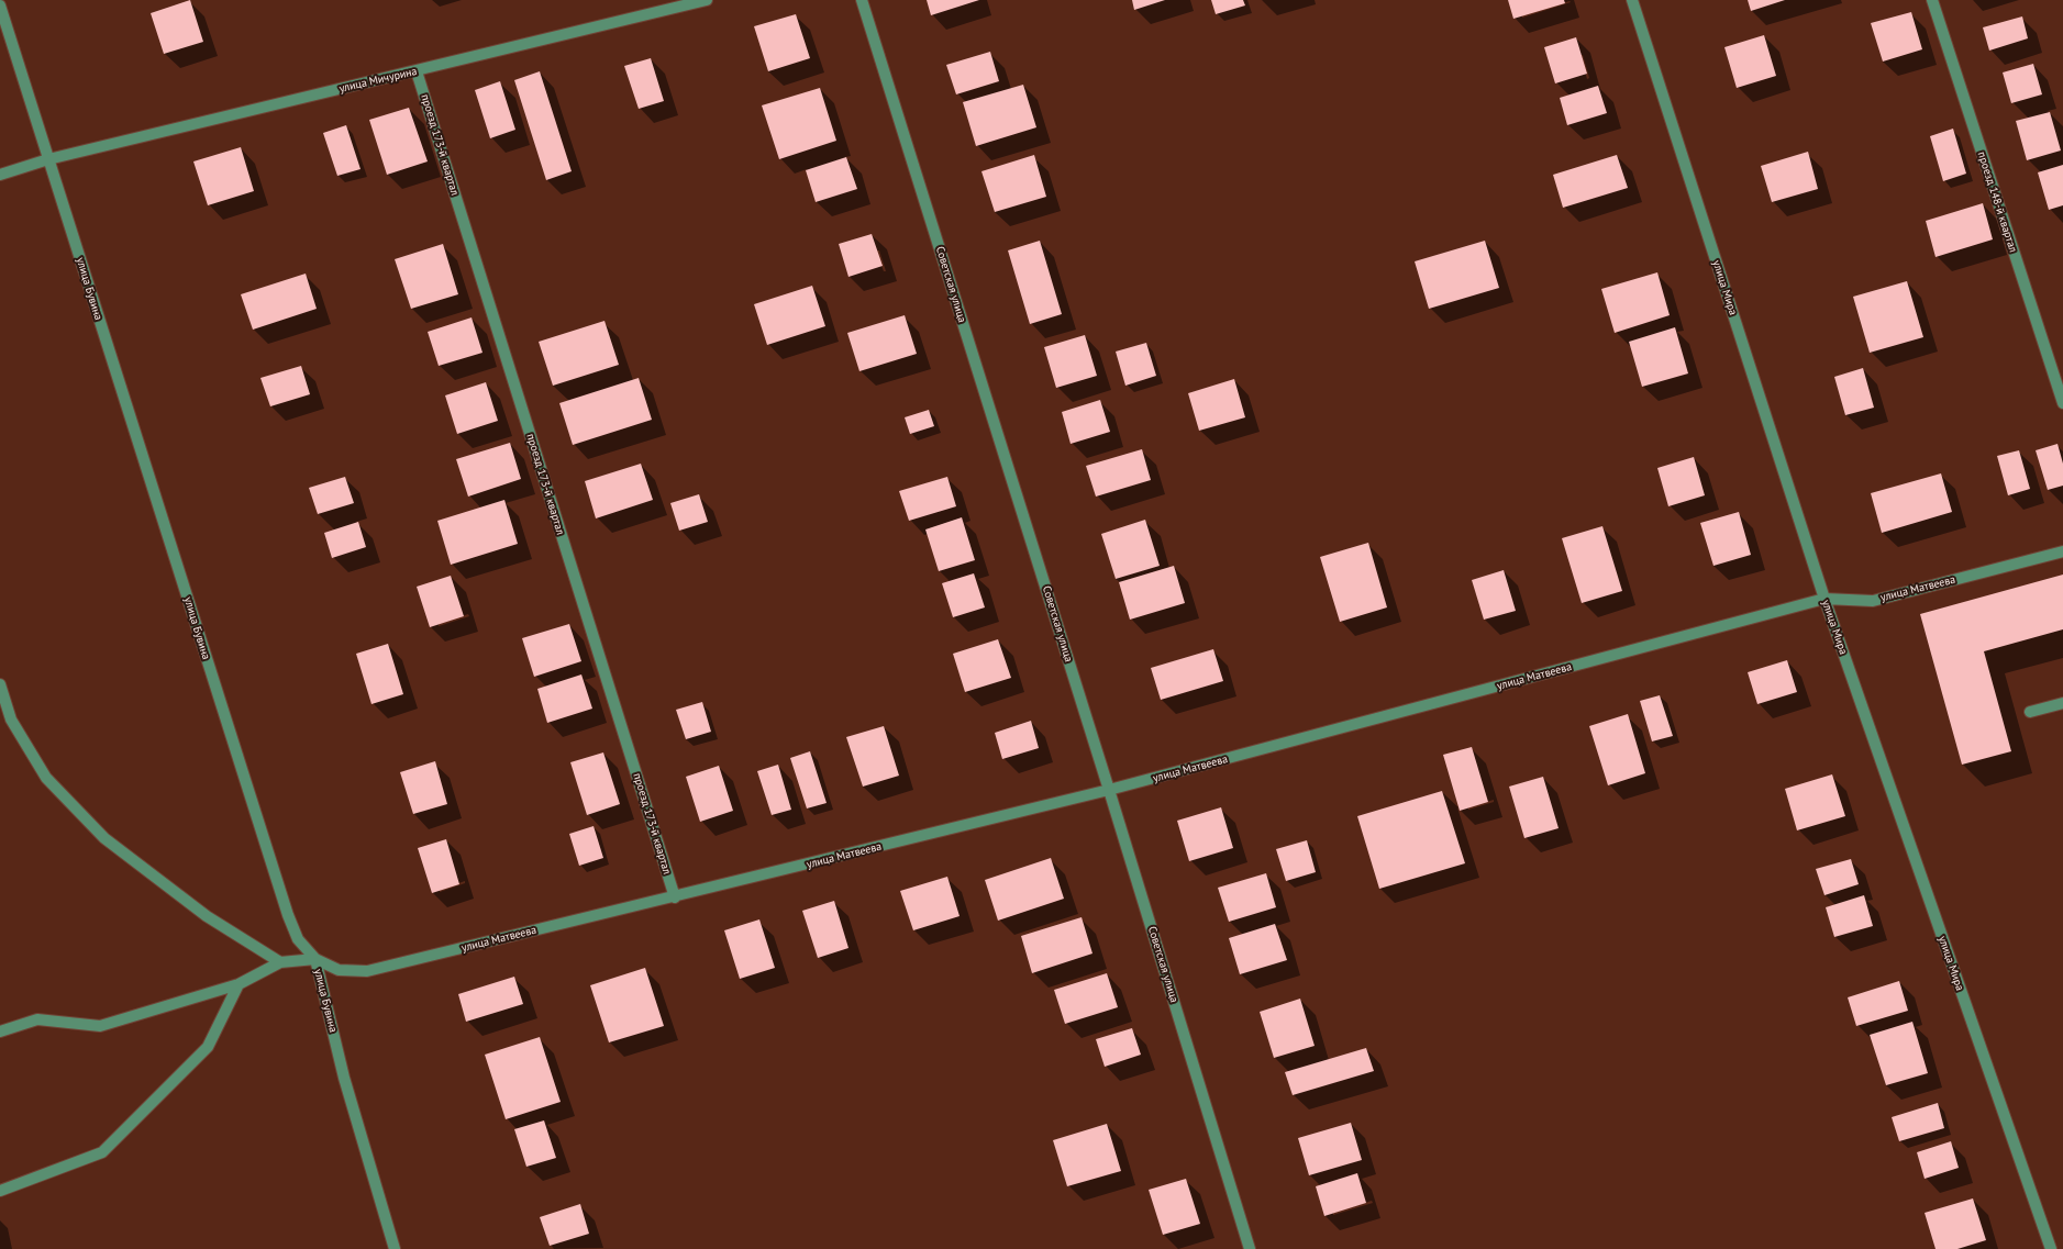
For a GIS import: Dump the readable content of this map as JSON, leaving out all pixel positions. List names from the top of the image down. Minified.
{"streets":{"street":["улица Мичурина","проезд 173-й квартал","проезд 148-й квартал","Советская улица","улица Мира","улица Бувина","улица Матвеева"]},"crossings":[["улица Мичурина","проезд 173-й квартал"],["улица Мичурина","улица Бувина"],["проезд 173-й квартал","улица Матвеева"],["Советская улица","улица Матвеева"],["улица Мира","улица Матвеева"],["улица Бувина","улица Матвеева"]]}
